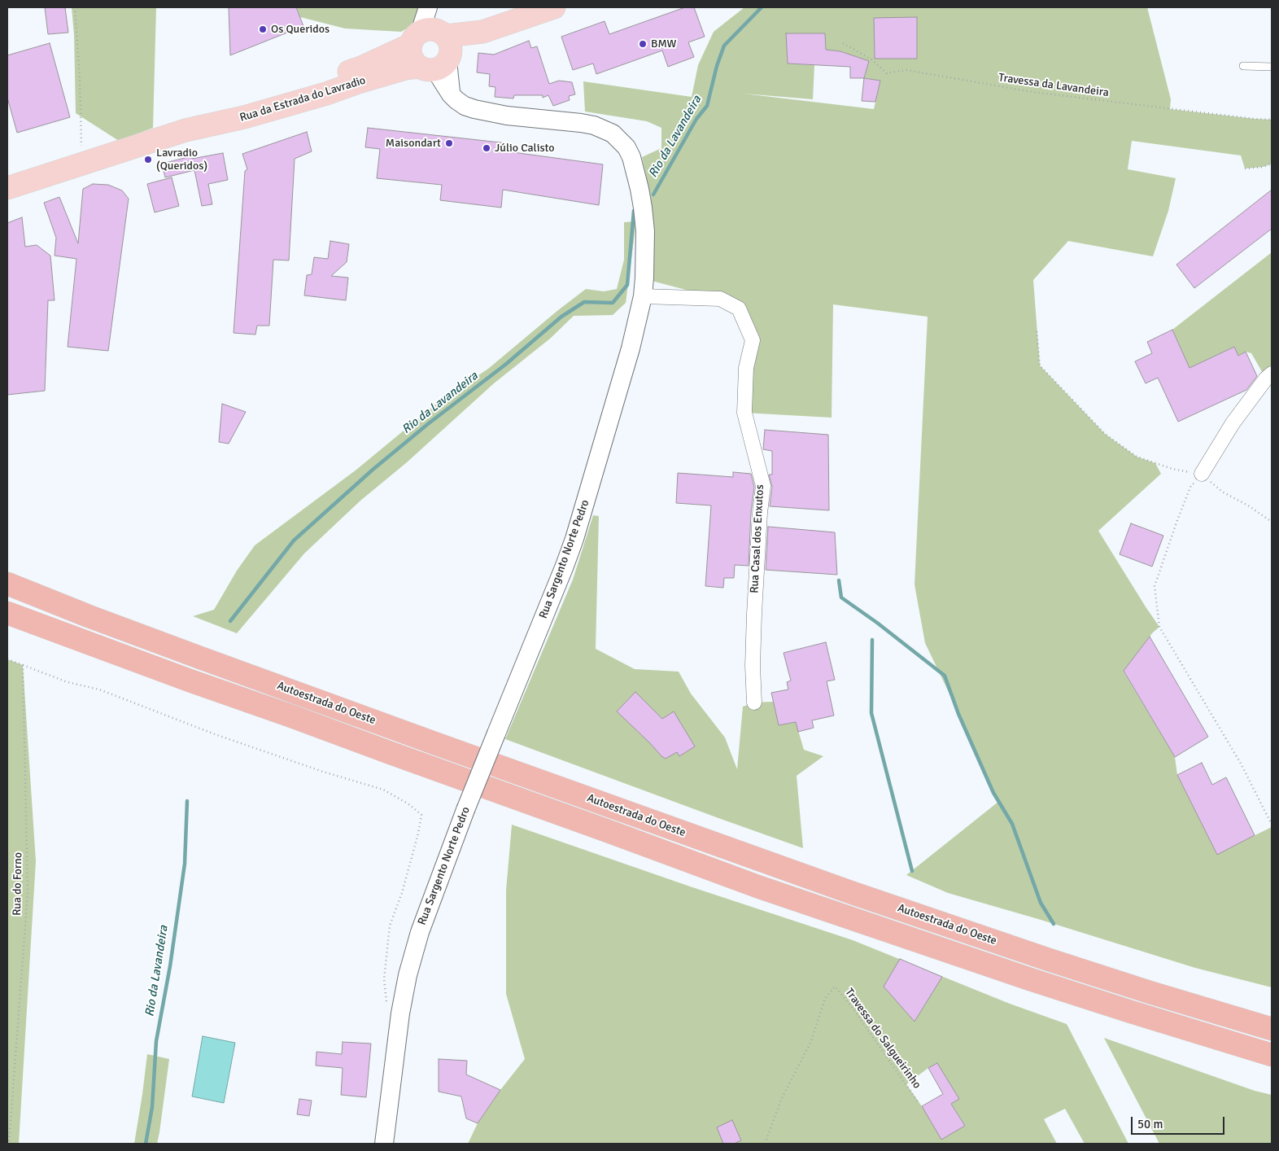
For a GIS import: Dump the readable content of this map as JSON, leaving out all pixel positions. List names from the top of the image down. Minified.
{"streets":{"highway":["Autoestrada do Oeste"],"main road":["Rua da Estrada do Lavradio"],"street":["Rua Casal dos Enxutos","Rua Sargento Norte Pedro"],"path":["Travessa da Lavandeira","Rua do Forno","Travessa do Salgueirinho"]},"crossings":[["Rua da Estrada do Lavradio","Rua Sargento Norte Pedro"],["Rua Casal dos Enxutos","Rua Sargento Norte Pedro"]],"water":["Rio da Lavandeira"],"places":["Os Queridos","BMW","Maisondart","Júlio Calisto","Lavradio (Queridos)"],"scale_bar":"50 m"}
